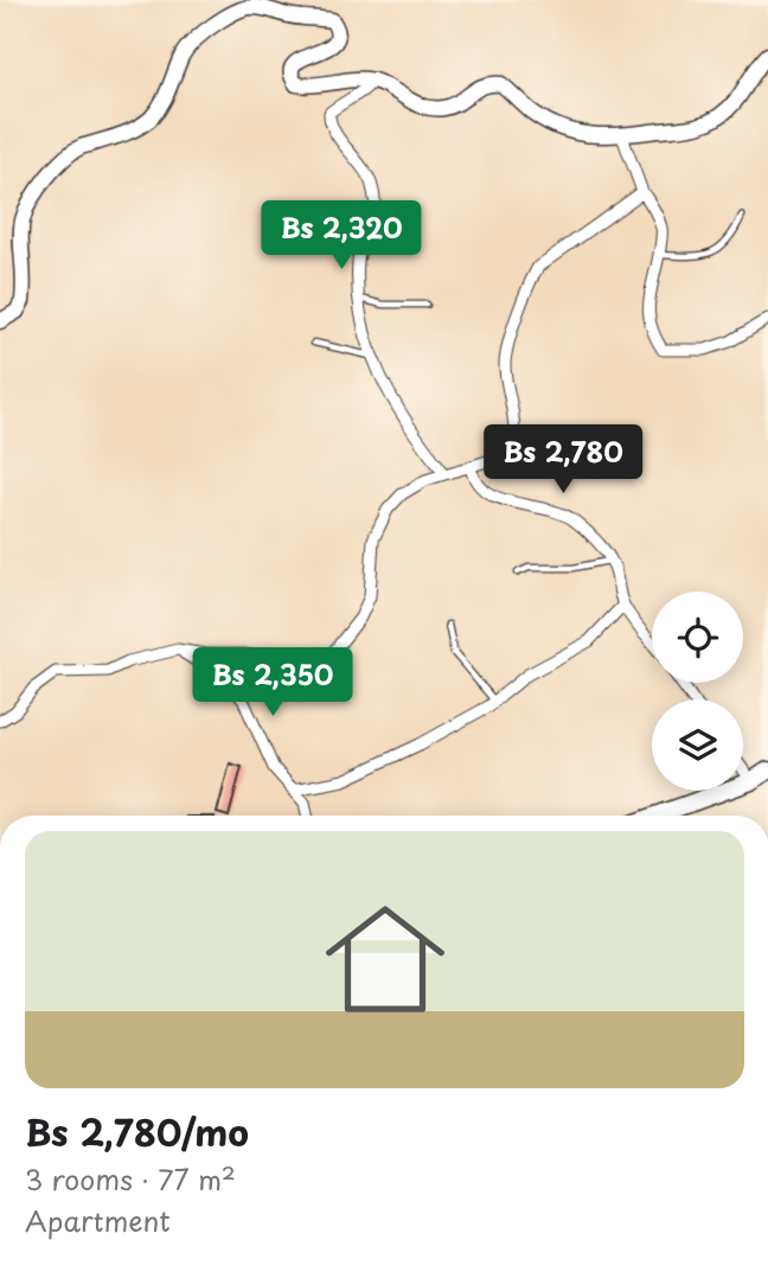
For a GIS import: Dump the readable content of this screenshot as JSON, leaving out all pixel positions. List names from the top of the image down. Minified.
{"page":{"price":["Bs 2,320","Bs 2,780","Bs 2,350"],"list":[{"name":"Bs 2,780/mo","note":"3 rooms · 77 m² · Apartment"}]}}
